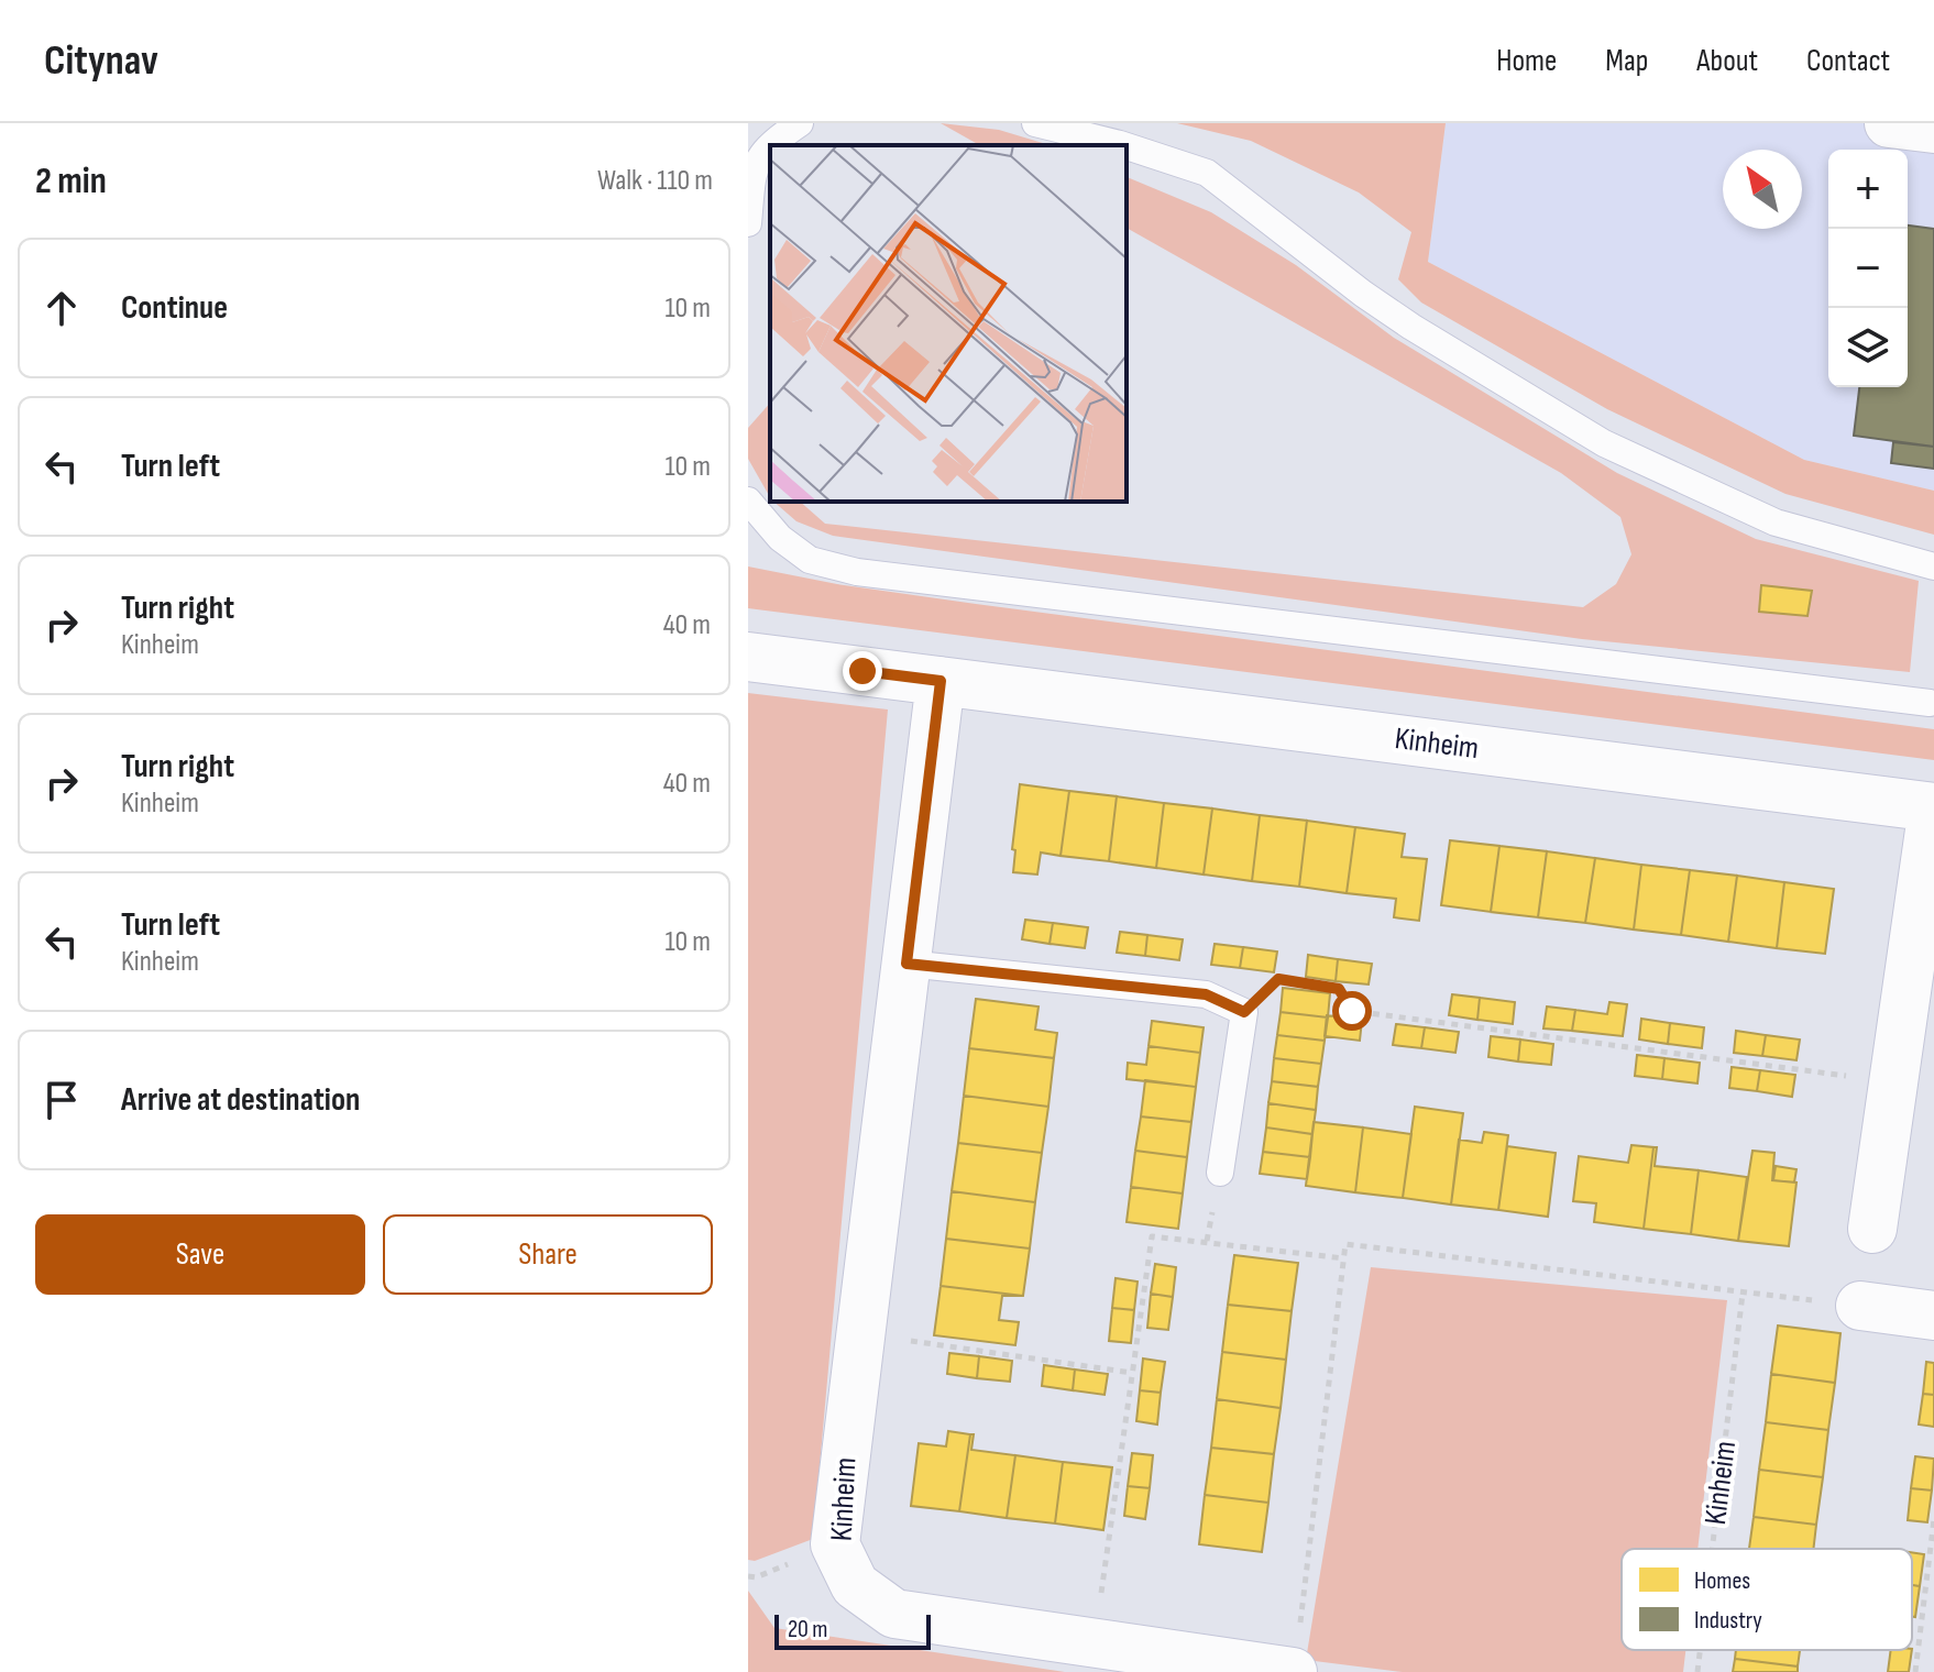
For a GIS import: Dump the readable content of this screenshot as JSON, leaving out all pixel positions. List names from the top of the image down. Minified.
{"streets":{"street":["Kinheim"]},"legend":["Homes","Industry"],"scale_bar":"20 m","north":"top left","page":{"header":"Citynav","nav":["Home","Map","About","Contact"],"heading":["2 min","Walk · 110 m"],"map_buttons":["+","−"],"list":[["Continue","10 m"],["Turn left","10 m"],["Turn right","Kinheim","40 m"],["Turn right","Kinheim","40 m"],["Turn left","Kinheim","10 m"],"Arrive at destination"],"buttons":["Save","Share"],"scale":"20 m"}}
